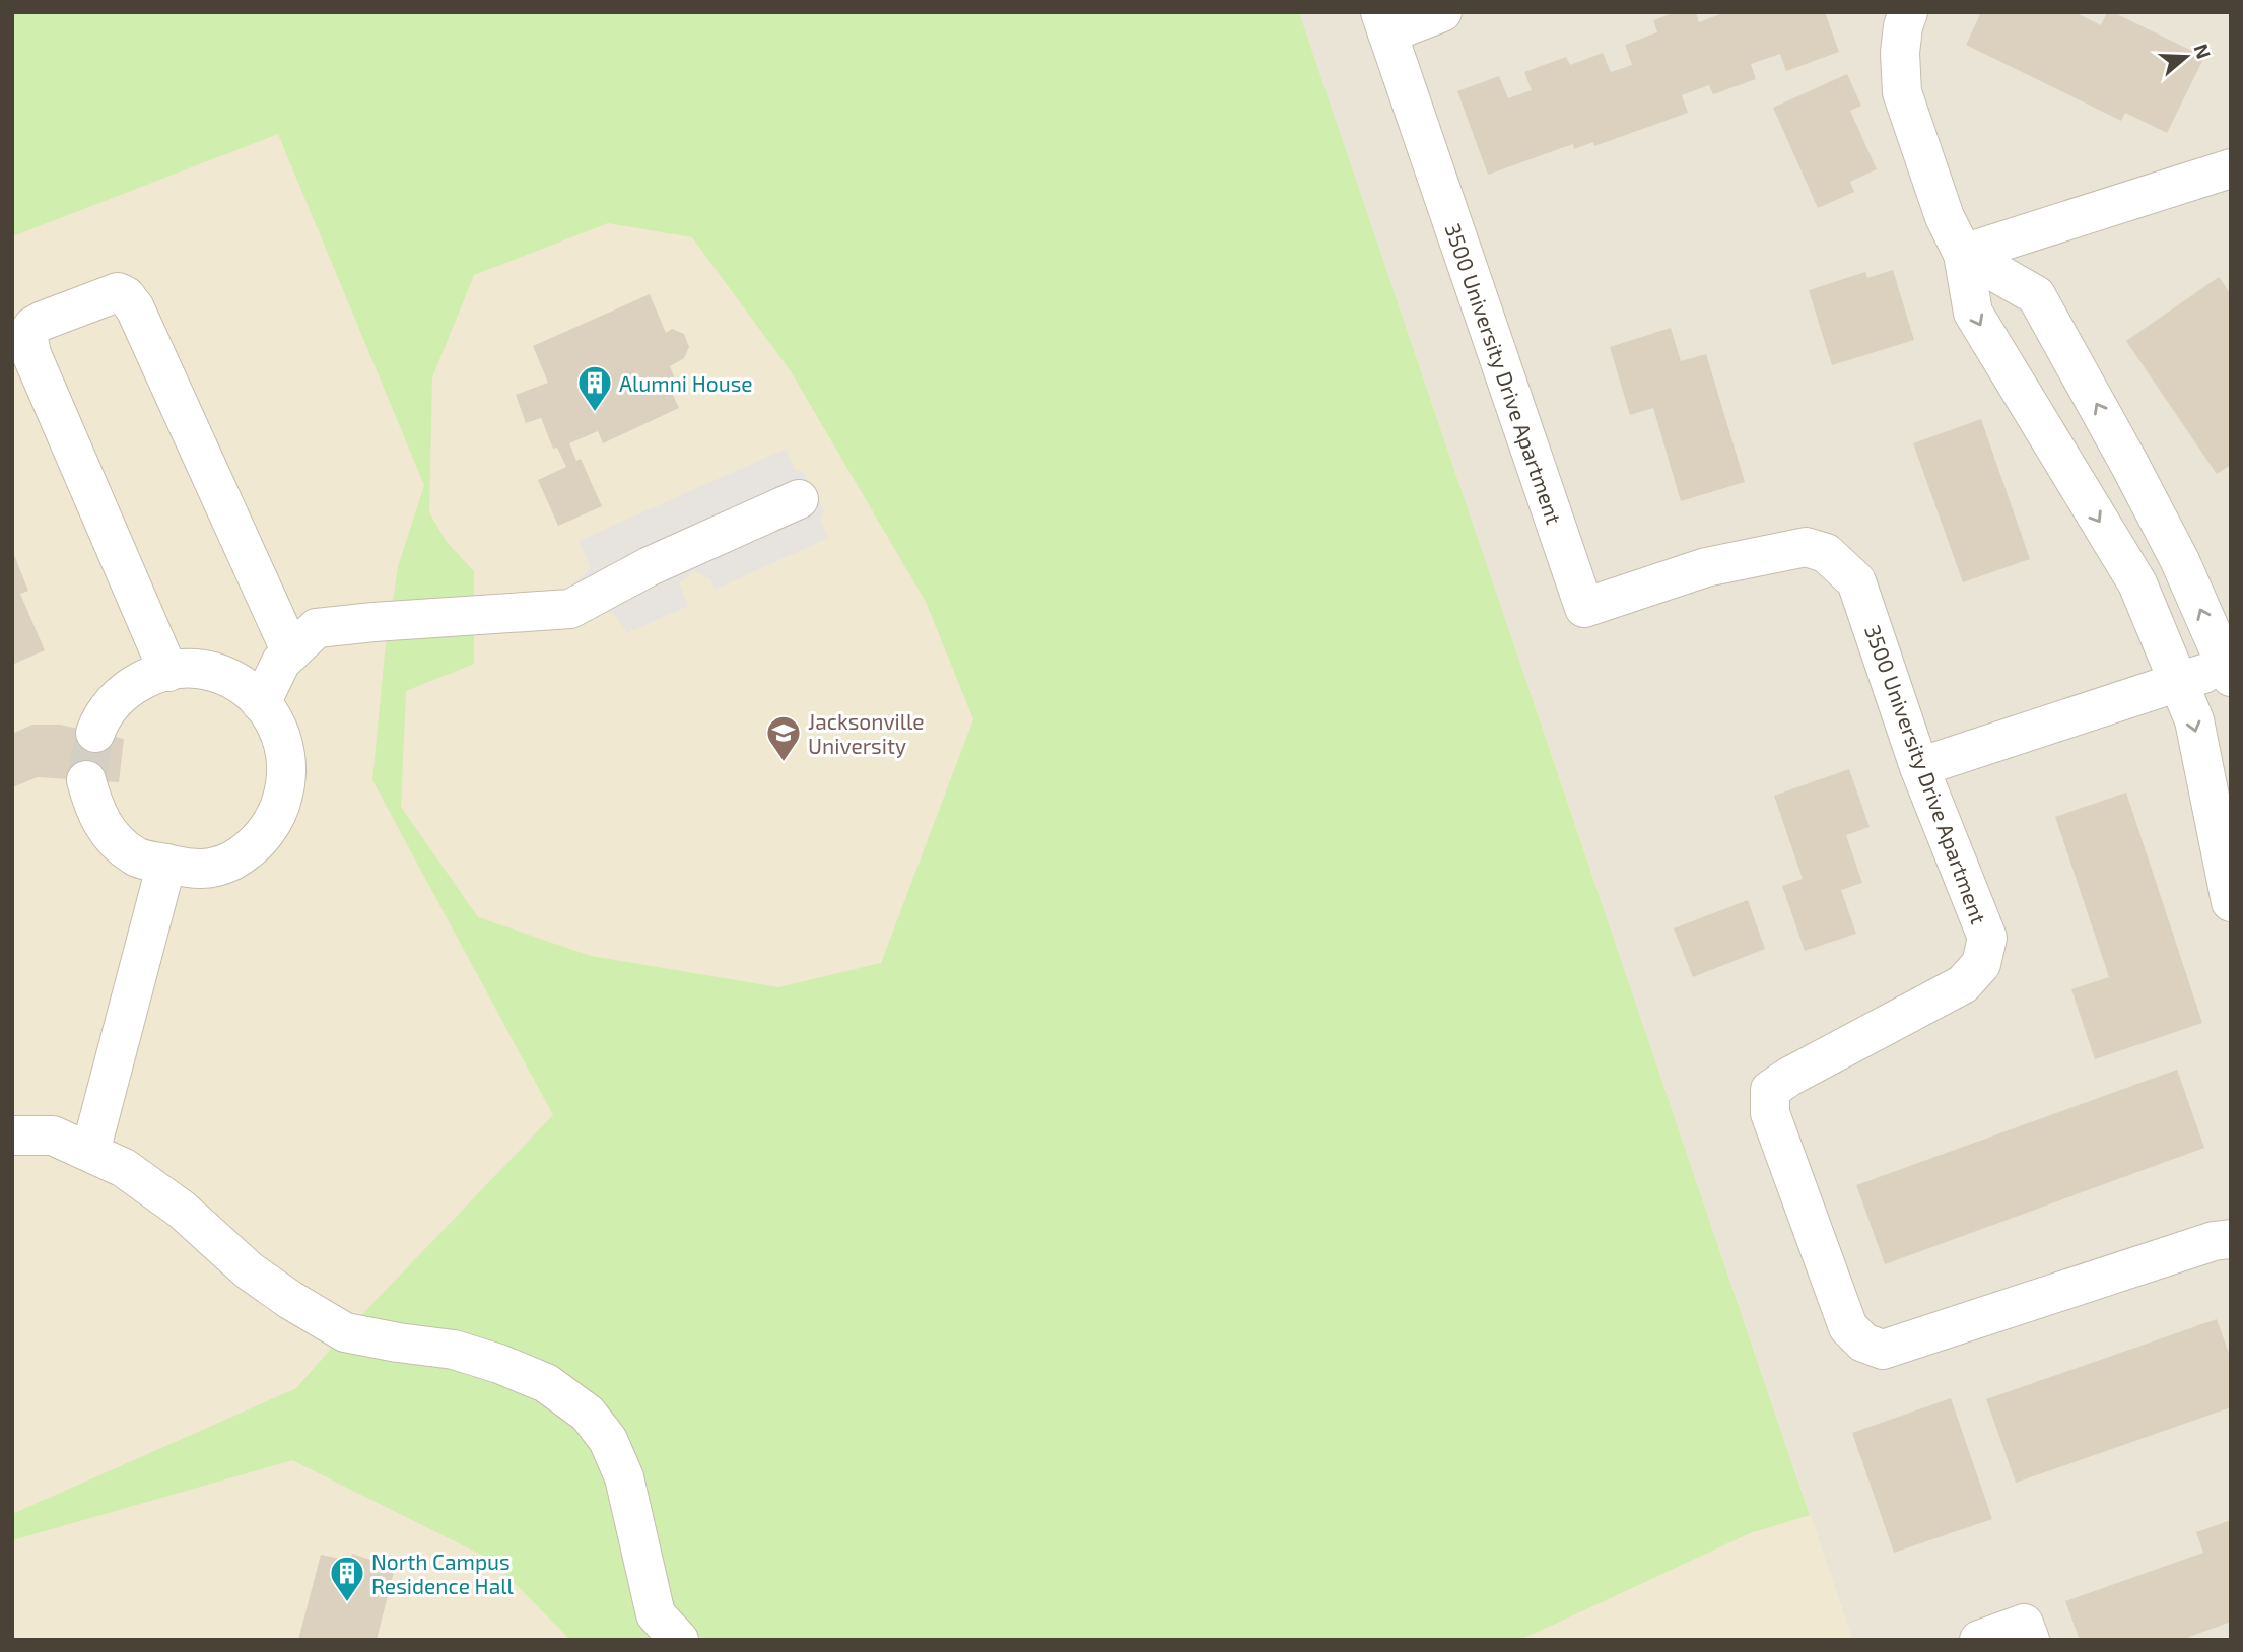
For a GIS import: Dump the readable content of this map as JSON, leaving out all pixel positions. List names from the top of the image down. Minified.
{"streets":{"street":["3500 University Drive Apartment"]},"places":{"building":["Alumni House","North Campus Residence Hall"],"school or university":["Jacksonville University"]},"north":"right"}
